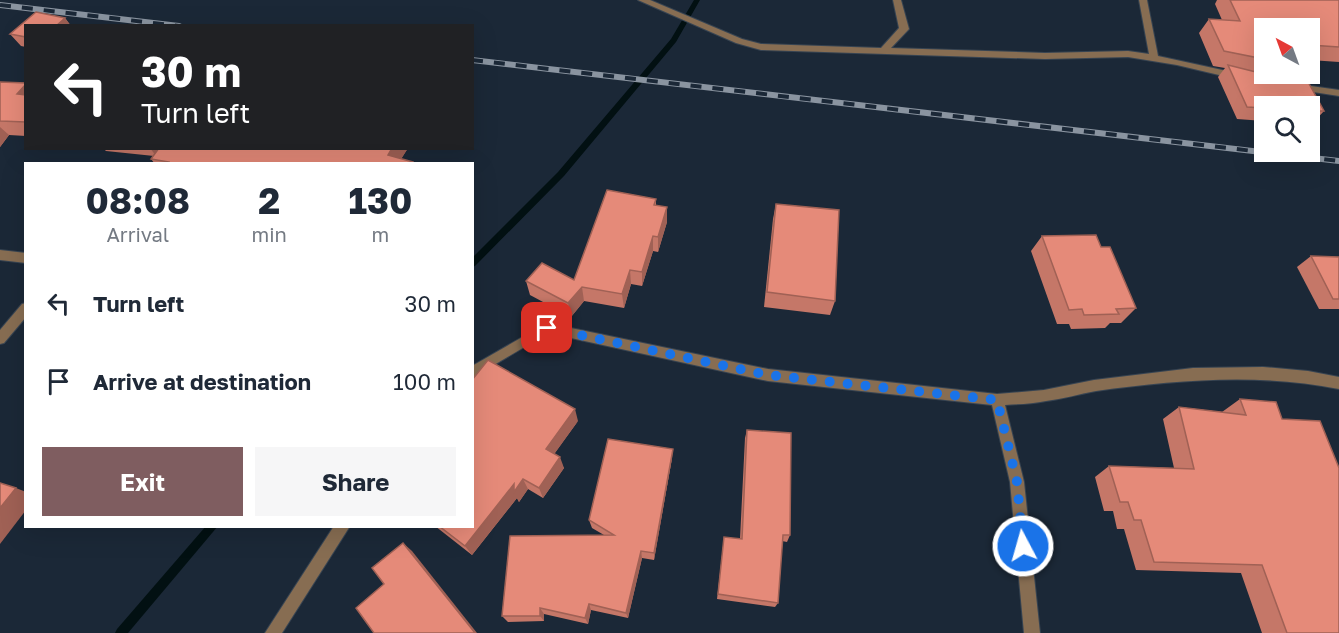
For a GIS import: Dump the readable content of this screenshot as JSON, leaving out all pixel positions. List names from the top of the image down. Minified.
{"north":"top left","page":{"turn":["30 m","Turn left"],"eta":["08:08","Arrival","2","min","130","m"],"list":[{"name":"Turn left","value":"30 m"},{"name":"Arrive at destination","value":"100 m"}],"buttons":["Exit","Share"]}}
